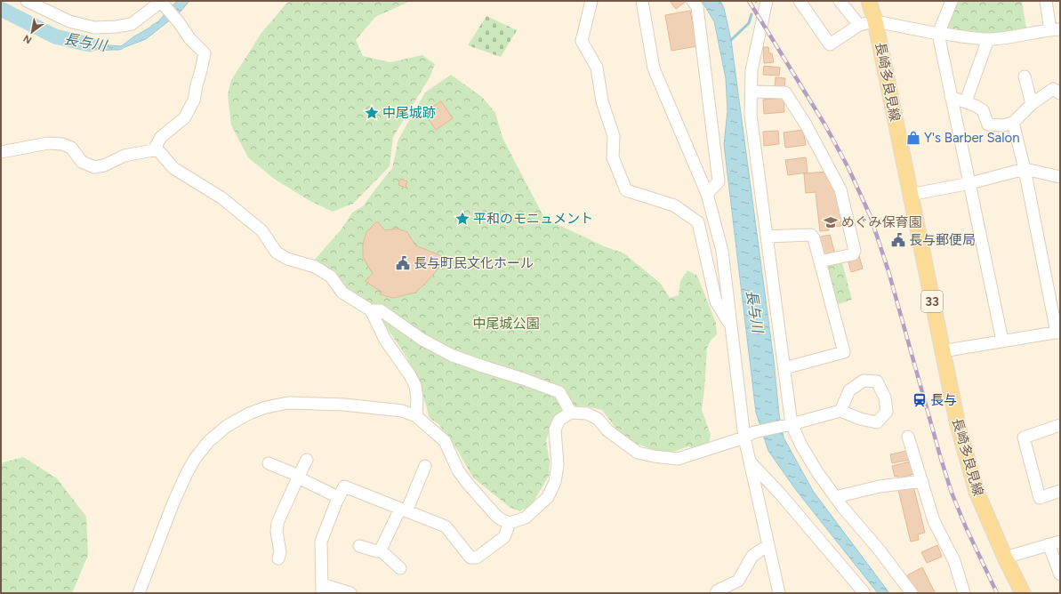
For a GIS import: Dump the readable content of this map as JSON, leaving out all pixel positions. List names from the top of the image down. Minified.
{"streets":{"main road":["長崎多良見線","33"]},"water":["長与川"],"parks":["中尾城公園"],"places":{"place":["中尾城跡","平和のモニュメント"],"shop":["Y's Barber Salon"],"school or university":["めぐみ保育園"],"public building":["長与郵便局","長与町民文化ホール"],"station":["長与"]},"north":"bottom left"}
